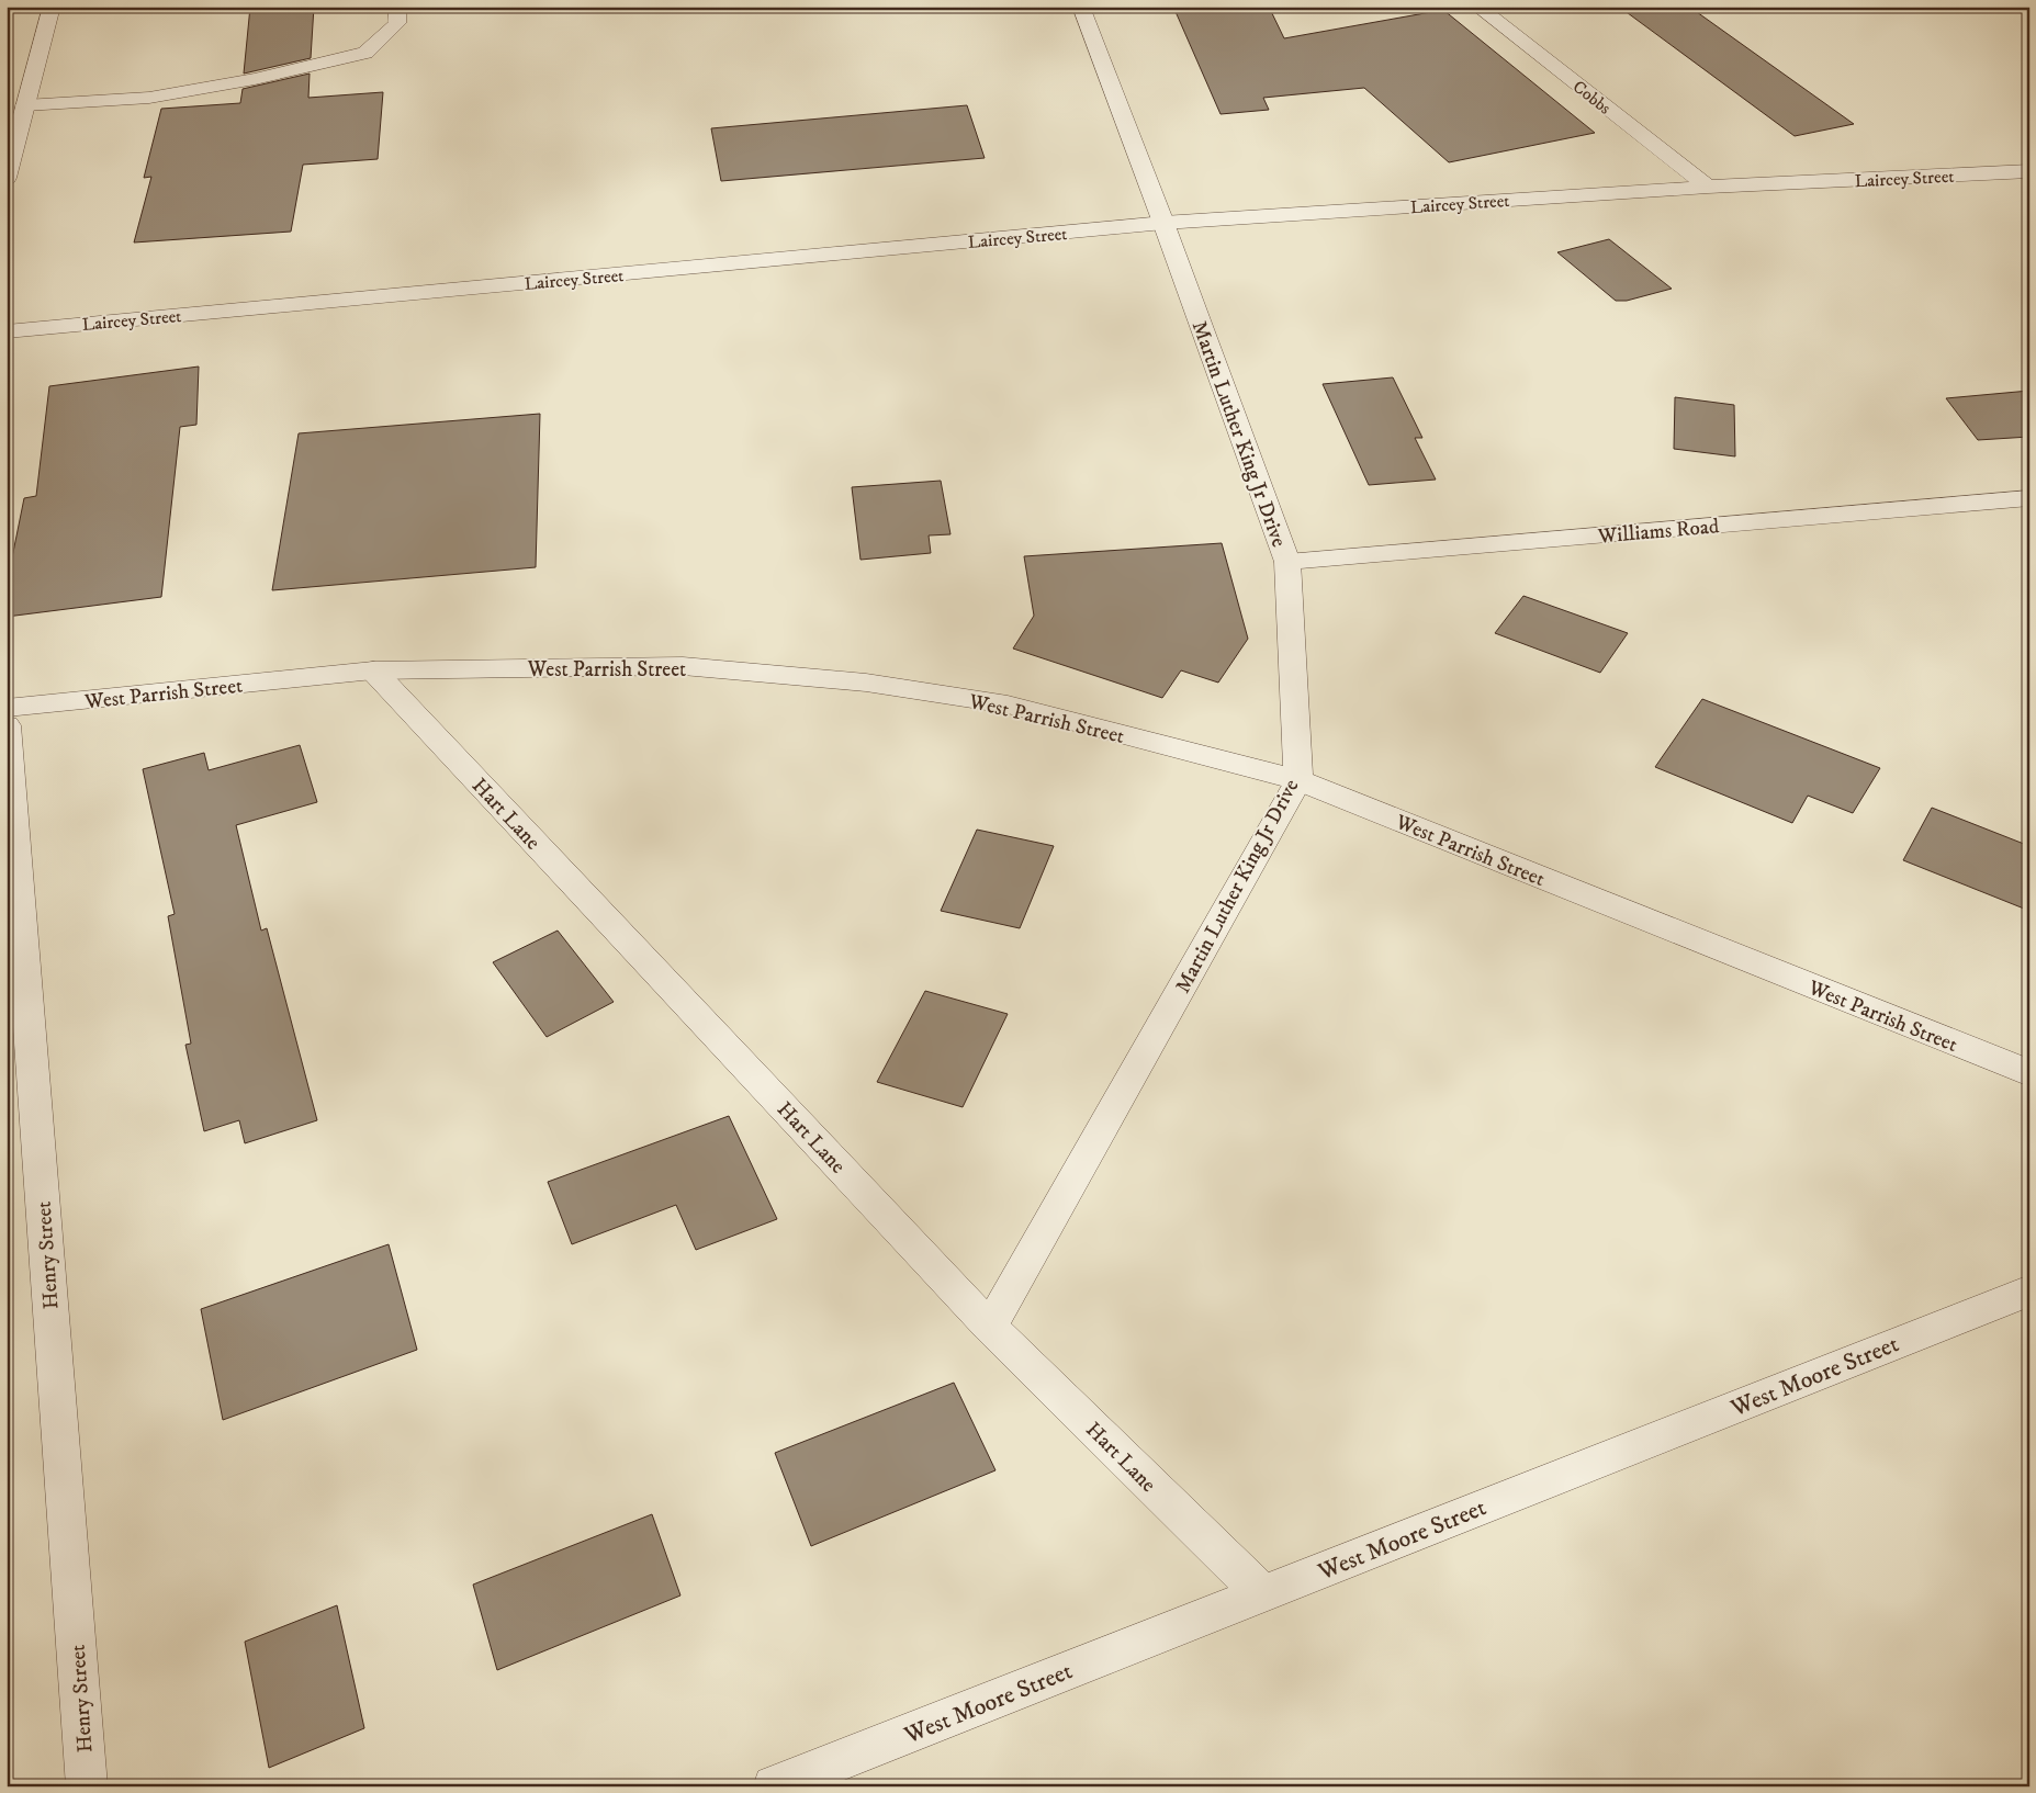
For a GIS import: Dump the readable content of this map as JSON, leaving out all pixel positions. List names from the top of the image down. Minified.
{"streets":{"street":["Cobbs","Laircey Street","Martin Luther King Jr Drive","Williams Road","West Parrish Street","Hart Lane","Henry Street","West Moore Street"]},"crossings":[["Cobbs","Laircey Street"],["Laircey Street","Martin Luther King Jr Drive"],["Martin Luther King Jr Drive","Williams Road"],["Martin Luther King Jr Drive","West Parrish Street"],["Martin Luther King Jr Drive","Hart Lane"],["West Parrish Street","Hart Lane"],["Hart Lane","West Moore Street"]]}
